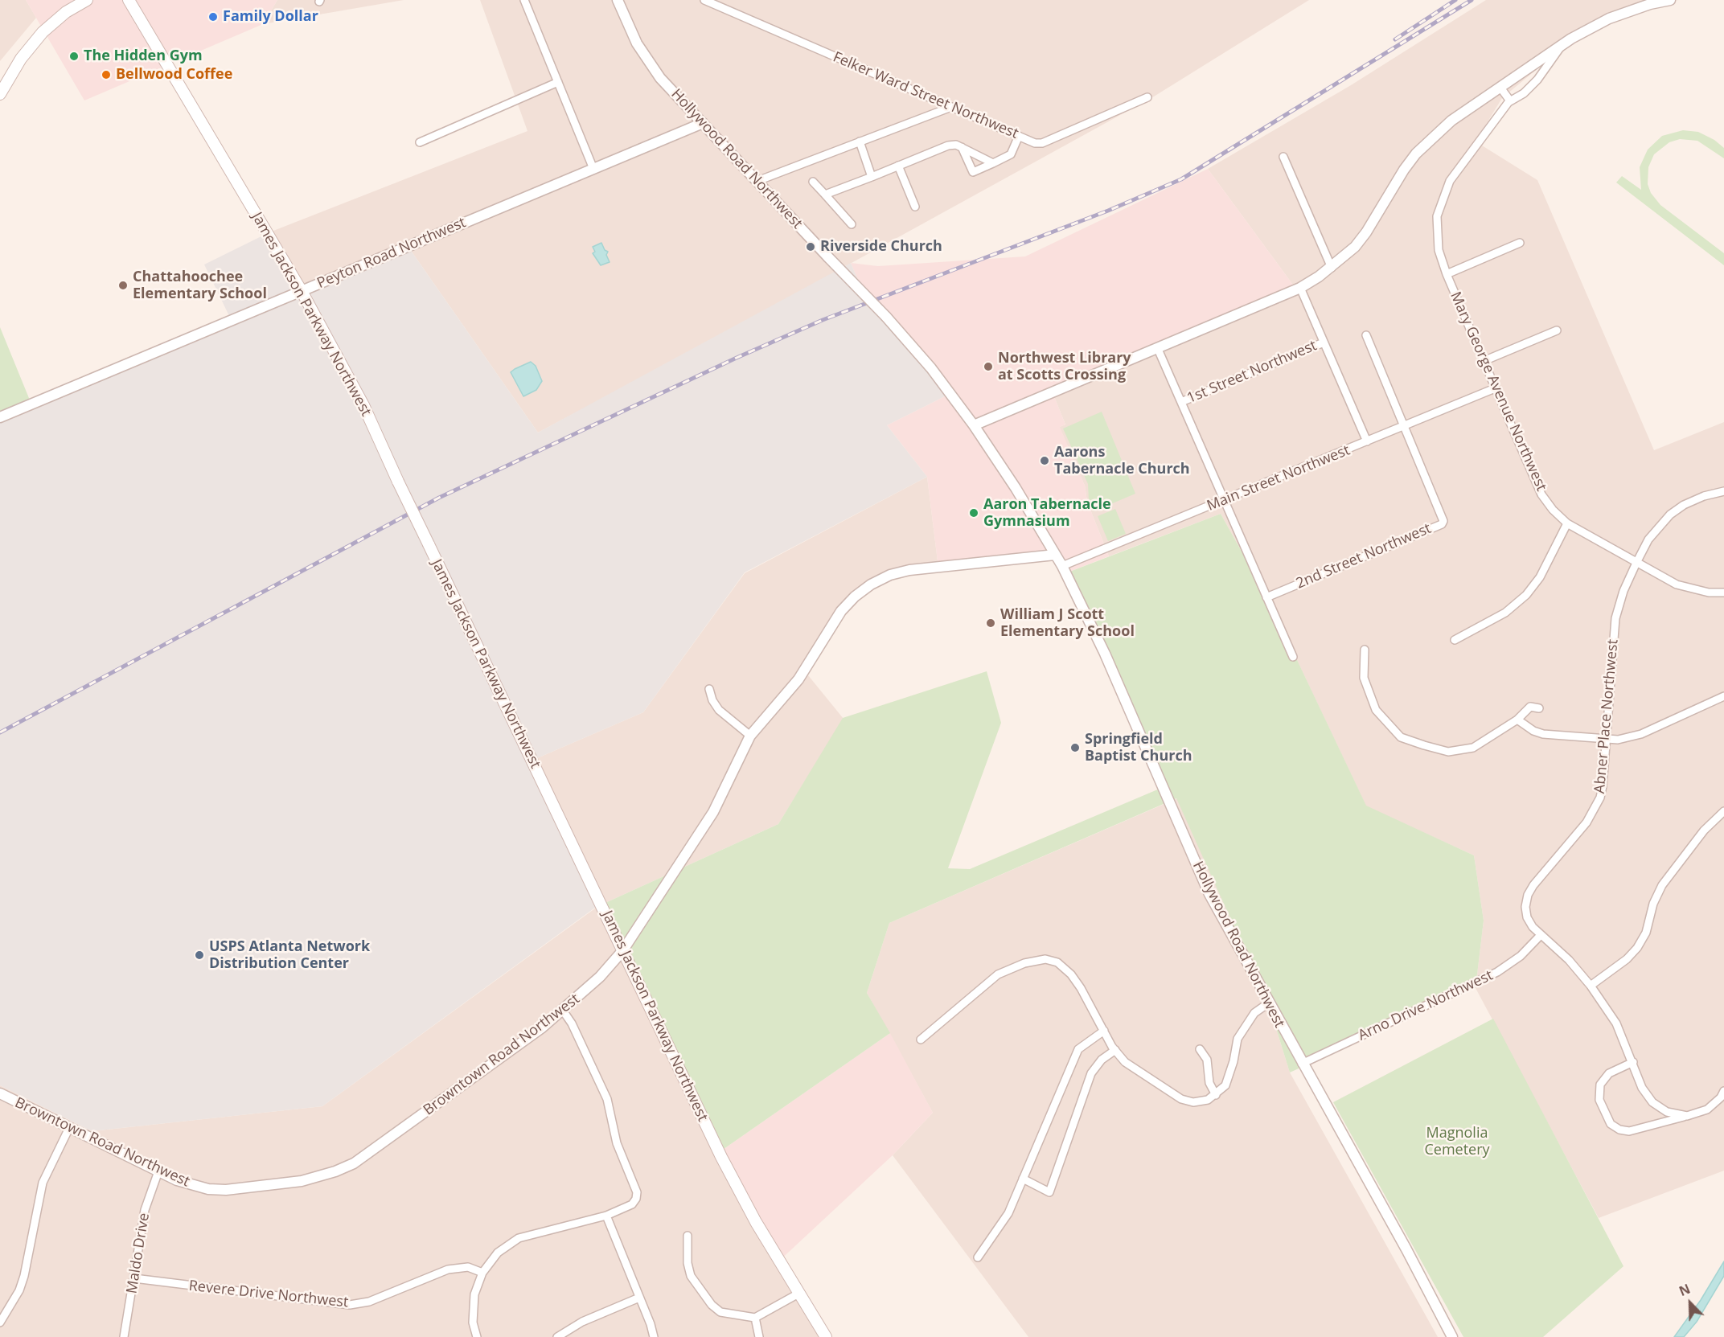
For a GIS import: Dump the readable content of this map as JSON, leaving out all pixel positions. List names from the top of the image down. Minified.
{"streets":{"main road":["James Jackson Parkway Northwest"],"street":["Felker Ward Street Northwest","Hollywood Road Northwest","Peyton Road Northwest","1st Street Northwest","Mary George Avenue Northwest","Main Street Northwest","2nd Street Northwest","Abner Place Northwest","Arno Drive Northwest","Browntown Road Northwest","Maldo Drive","Revere Drive Northwest"]},"crossings":[["Hollywood Road Northwest","Peyton Road Northwest"],["Hollywood Road Northwest","Main Street Northwest"],["Hollywood Road Northwest","Arno Drive Northwest"],["Hollywood Road Northwest","Browntown Road Northwest"],["Peyton Road Northwest","James Jackson Parkway Northwest"],["James Jackson Parkway Northwest","Browntown Road Northwest"],["Mary George Avenue Northwest","Main Street Northwest"],["Mary George Avenue Northwest","Abner Place Northwest"],["Main Street Northwest","2nd Street Northwest"],["Abner Place Northwest","Arno Drive Northwest"],["Browntown Road Northwest","Maldo Drive"],["Maldo Drive","Revere Drive Northwest"]],"parks":["Magnolia Cemetery"],"places":["Family Dollar","The Hidden Gym","Bellwood Coffee","Riverside Church","Chattahoochee Elementary School","Northwest Library at Scotts Crossing","Aarons Tabernacle Church","Aaron Tabernacle Gymnasium","William J Scott Elementary School","Springfield Baptist Church","USPS Atlanta Network Distribution Center"],"north":"top left"}
